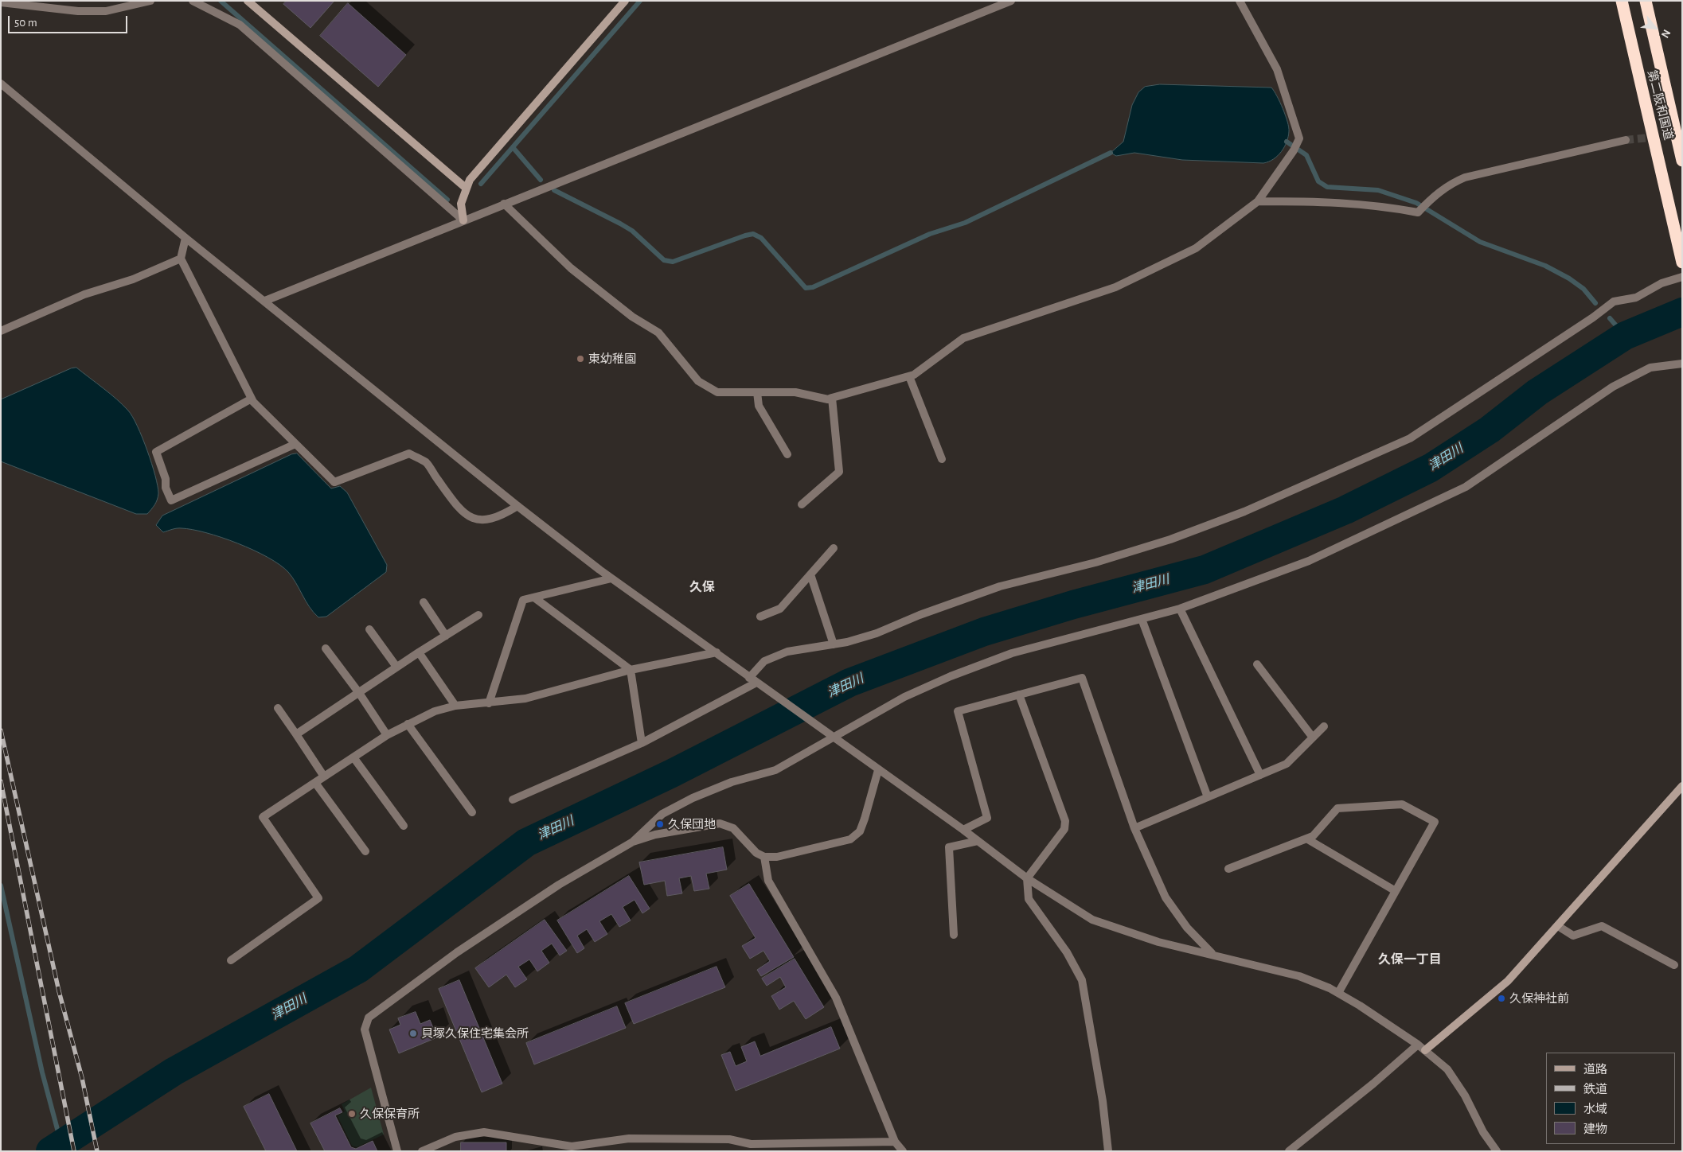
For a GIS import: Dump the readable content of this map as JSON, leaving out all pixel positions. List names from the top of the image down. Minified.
{"streets":{"highway":["第二阪和国道"]},"districts":["久保","久保一丁目"],"water":["津田川"],"places":["東幼稚園","久保団地","久保神社前","貝塚久保住宅集会所","久保保育所"],"legend":["道路","鉄道","水域","建物"],"scale_bar":"50 m","north":"bottom right"}
